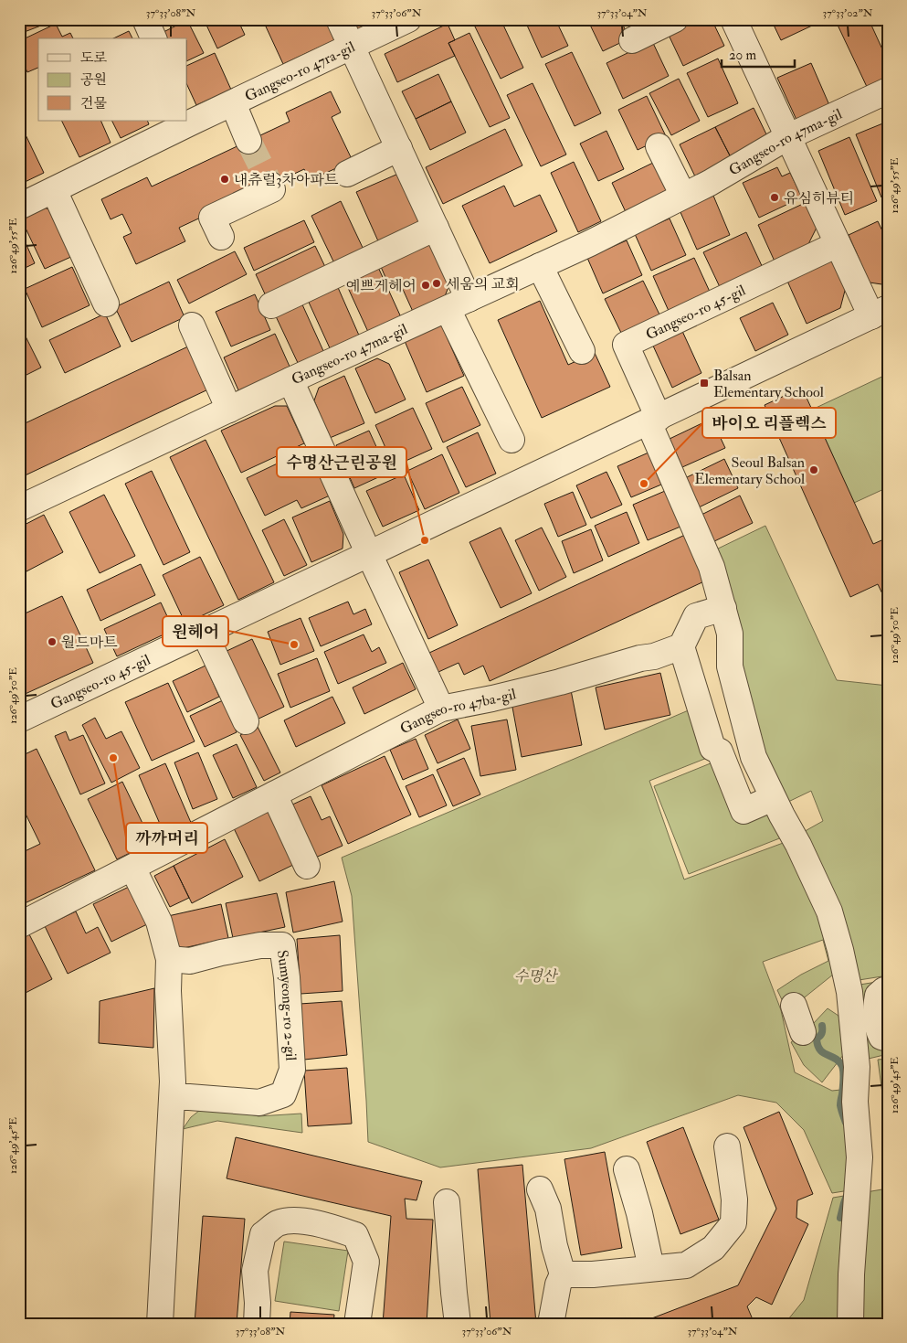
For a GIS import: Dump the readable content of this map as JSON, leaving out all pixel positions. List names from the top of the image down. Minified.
{"streets":{"street":["Gangseo-ro 47ra-gil","Gangseo-ro 47ma-gil","Gangseo-ro 45-gil","Gangseo-ro 47ba-gil","Sumyeong-ro 2-gil"]},"crossings":[["Gangseo-ro 47ma-gil","Gangseo-ro 45-gil"]],"parks":["수명산"],"places":{"other":["내츄럴3차아파트","유심히뷰티","세움의 교회","예쁘게헤어","Seoul Balsan Elementary School","바이오 리플렉스","수명산근린공원","월드마트","원헤어","까까머리"],"transit":["Balsan Elementary School"]},"legend":["도로","공원","건물"],"scale_bar":"20 m","coordinates":["37°33'08\"N","37°33'06\"N","37°33'04\"N","37°33'02\"N","126°49'55\"E","126°49'50\"E","126°49'45\"E"]}
